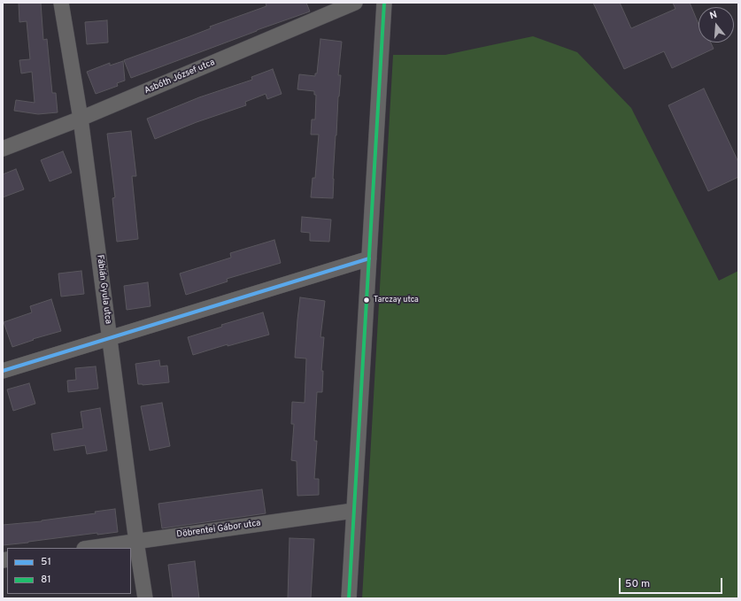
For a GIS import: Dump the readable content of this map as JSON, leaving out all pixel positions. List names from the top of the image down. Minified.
{"streets":{"street":["Asbóth József utca","Fábián Gyula utca","Döbrentei Gábor utca"]},"crossings":[["Asbóth József utca","Fábián Gyula utca"],["Fábián Gyula utca","Döbrentei Gábor utca"]],"places":["Tarczay utca"],"lines":["transit line 81","transit line 51"],"legend":["51","81"],"scale_bar":"50 m","north":"top"}
